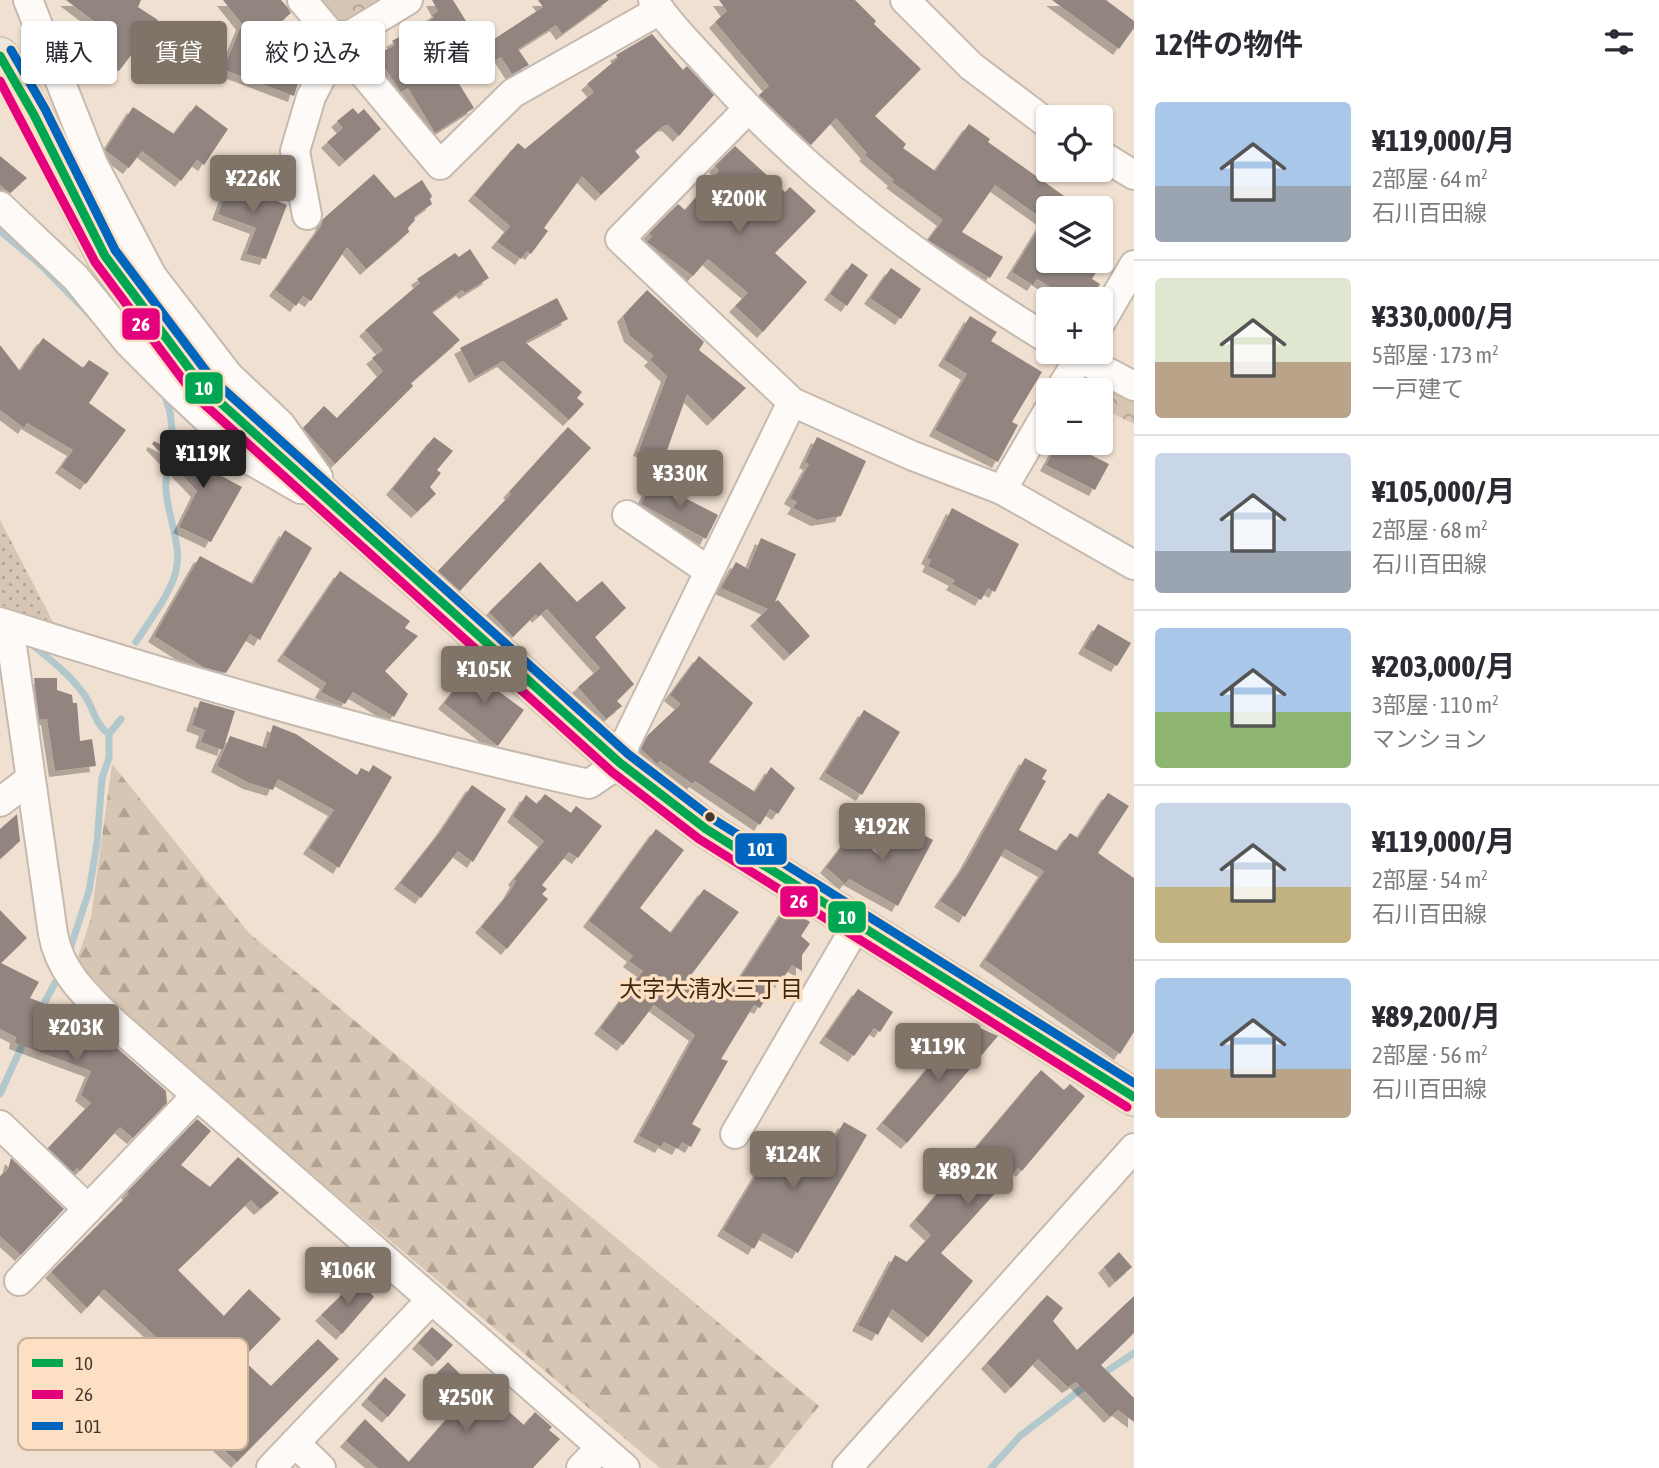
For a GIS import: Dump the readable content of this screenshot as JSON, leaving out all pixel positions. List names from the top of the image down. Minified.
{"districts":["大字大清水三丁目"],"lines":["transit line 101","transit line 10","transit line 26"],"legend":["10","26","101"],"page":{"heading":"12件の物件","chip":["購入","賃貸","絞り込み","新着"],"list":[{"name":"¥119,000/月","note":"2部屋 · 64 m² · 石川百田線"},{"name":"¥330,000/月","note":"5部屋 · 173 m² · 一戸建て"},{"name":"¥105,000/月","note":"2部屋 · 68 m² · 石川百田線"},{"name":"¥203,000/月","note":"3部屋 · 110 m² · マンション"},{"name":"¥119,000/月","note":"2部屋 · 54 m² · 石川百田線"},{"name":"¥89,200/月","note":"2部屋 · 56 m² · 石川百田線"}],"map_buttons":["+","−"],"price":["¥226K","¥200K","¥119K","¥330K","¥105K","¥192K","¥203K","¥119K","¥124K","¥89.2K","¥106K","¥250K"]}}
